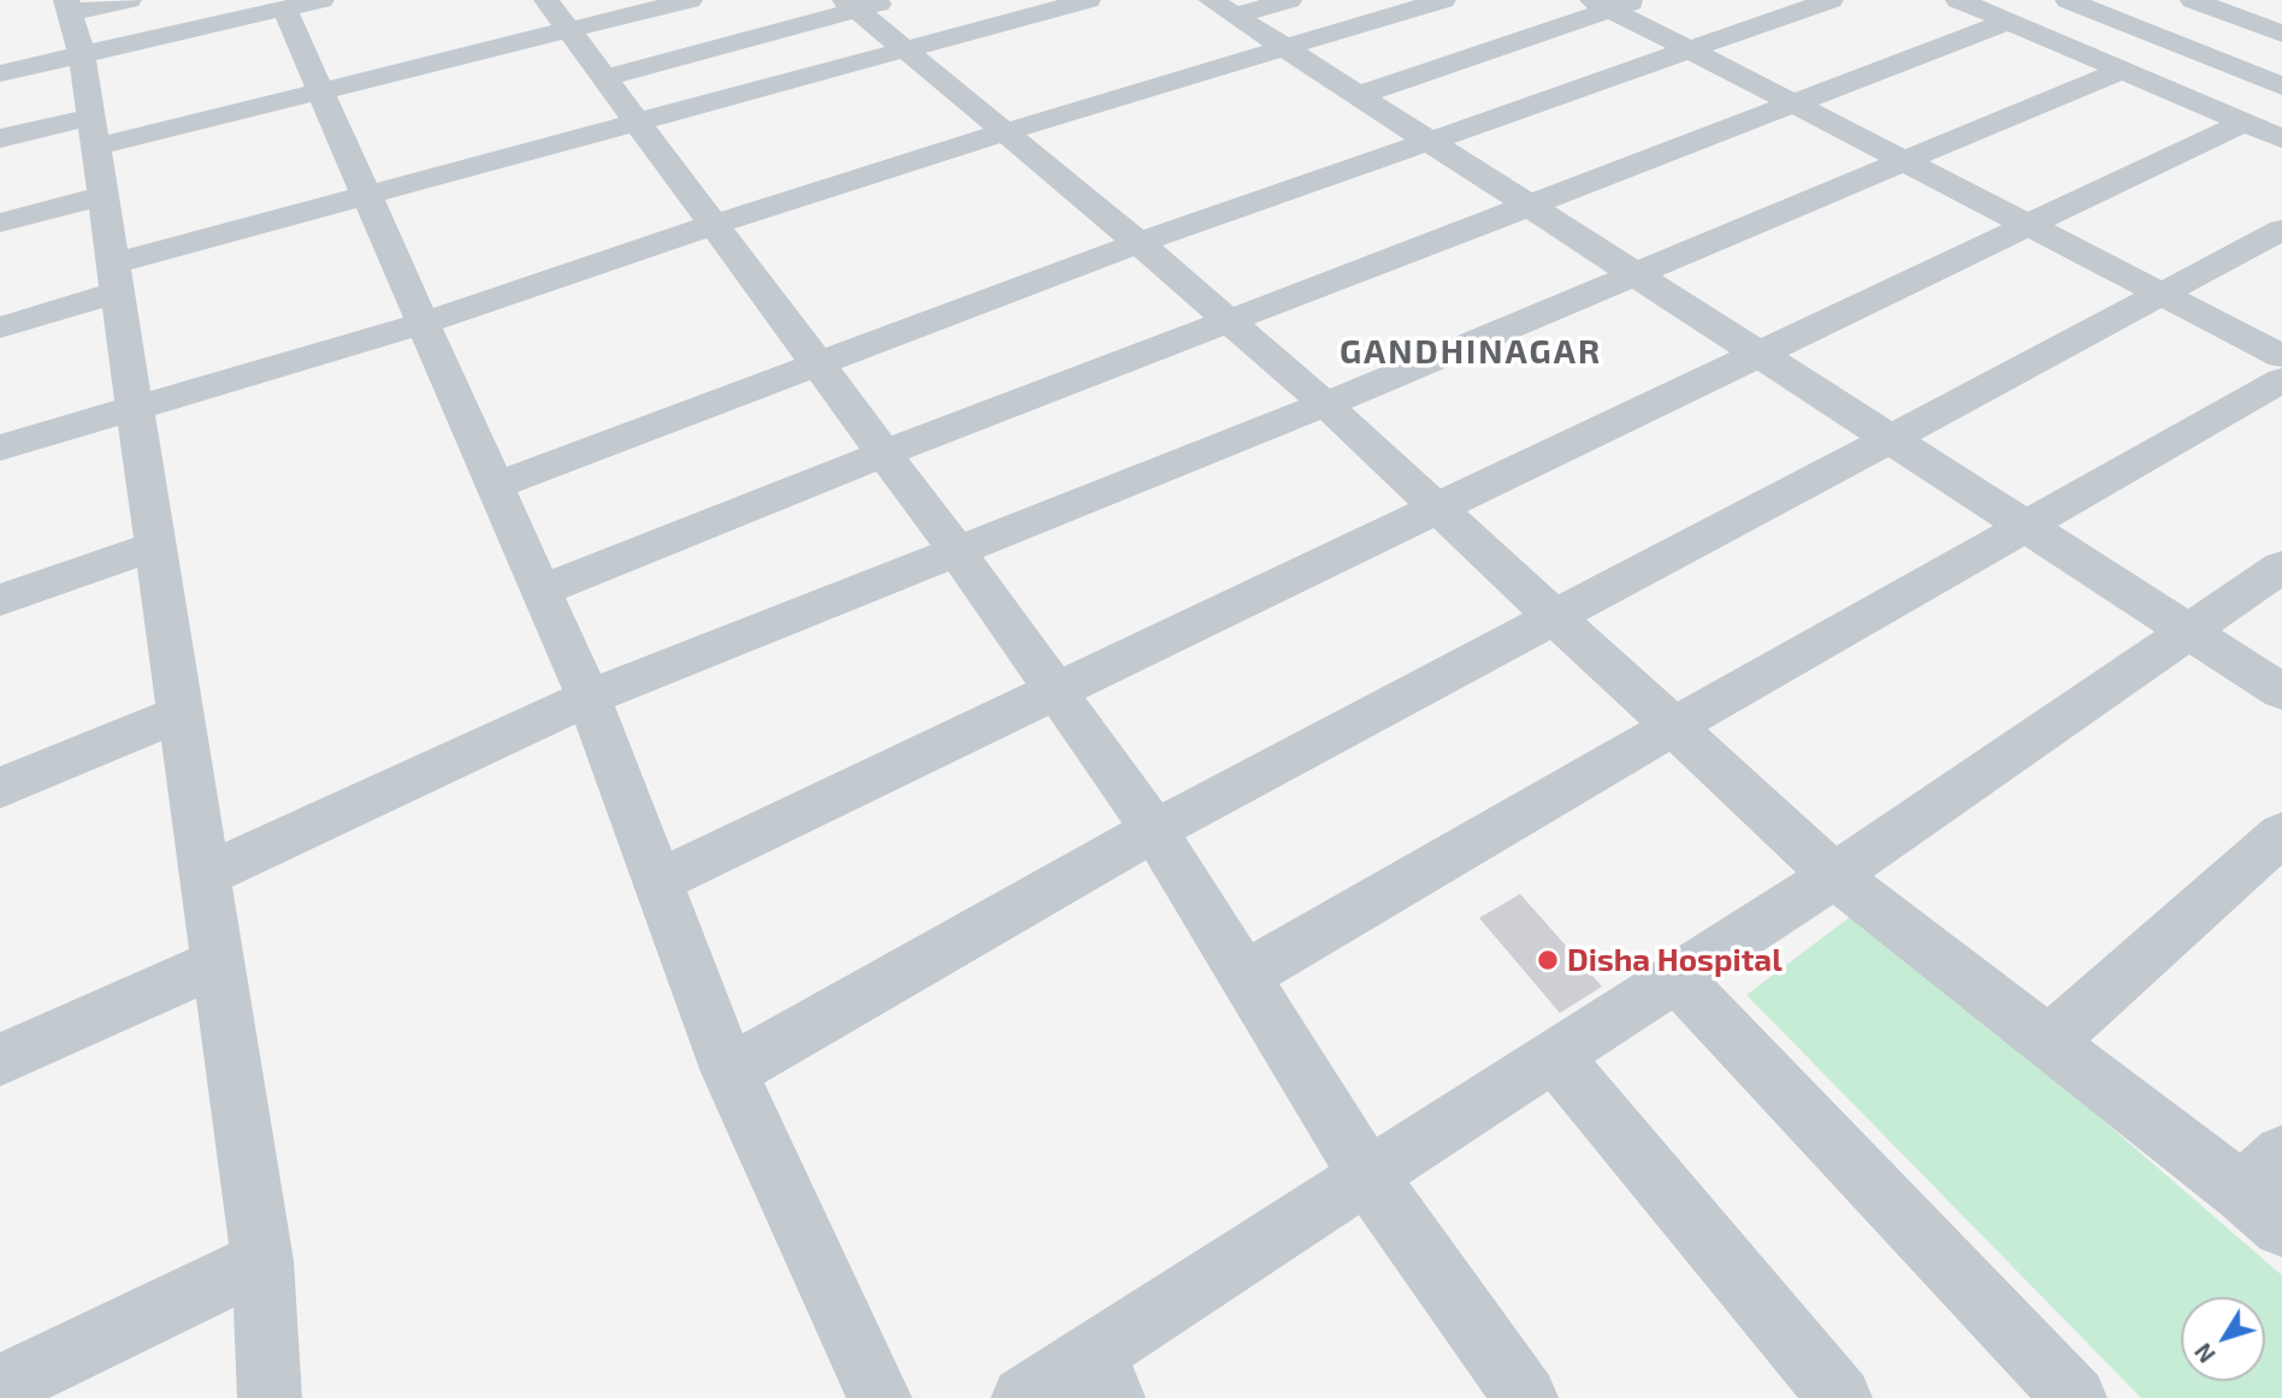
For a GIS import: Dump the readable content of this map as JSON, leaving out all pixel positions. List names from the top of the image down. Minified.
{"districts":["GANDHINAGAR"],"places":["Disha Hospital"],"north":"bottom left"}
